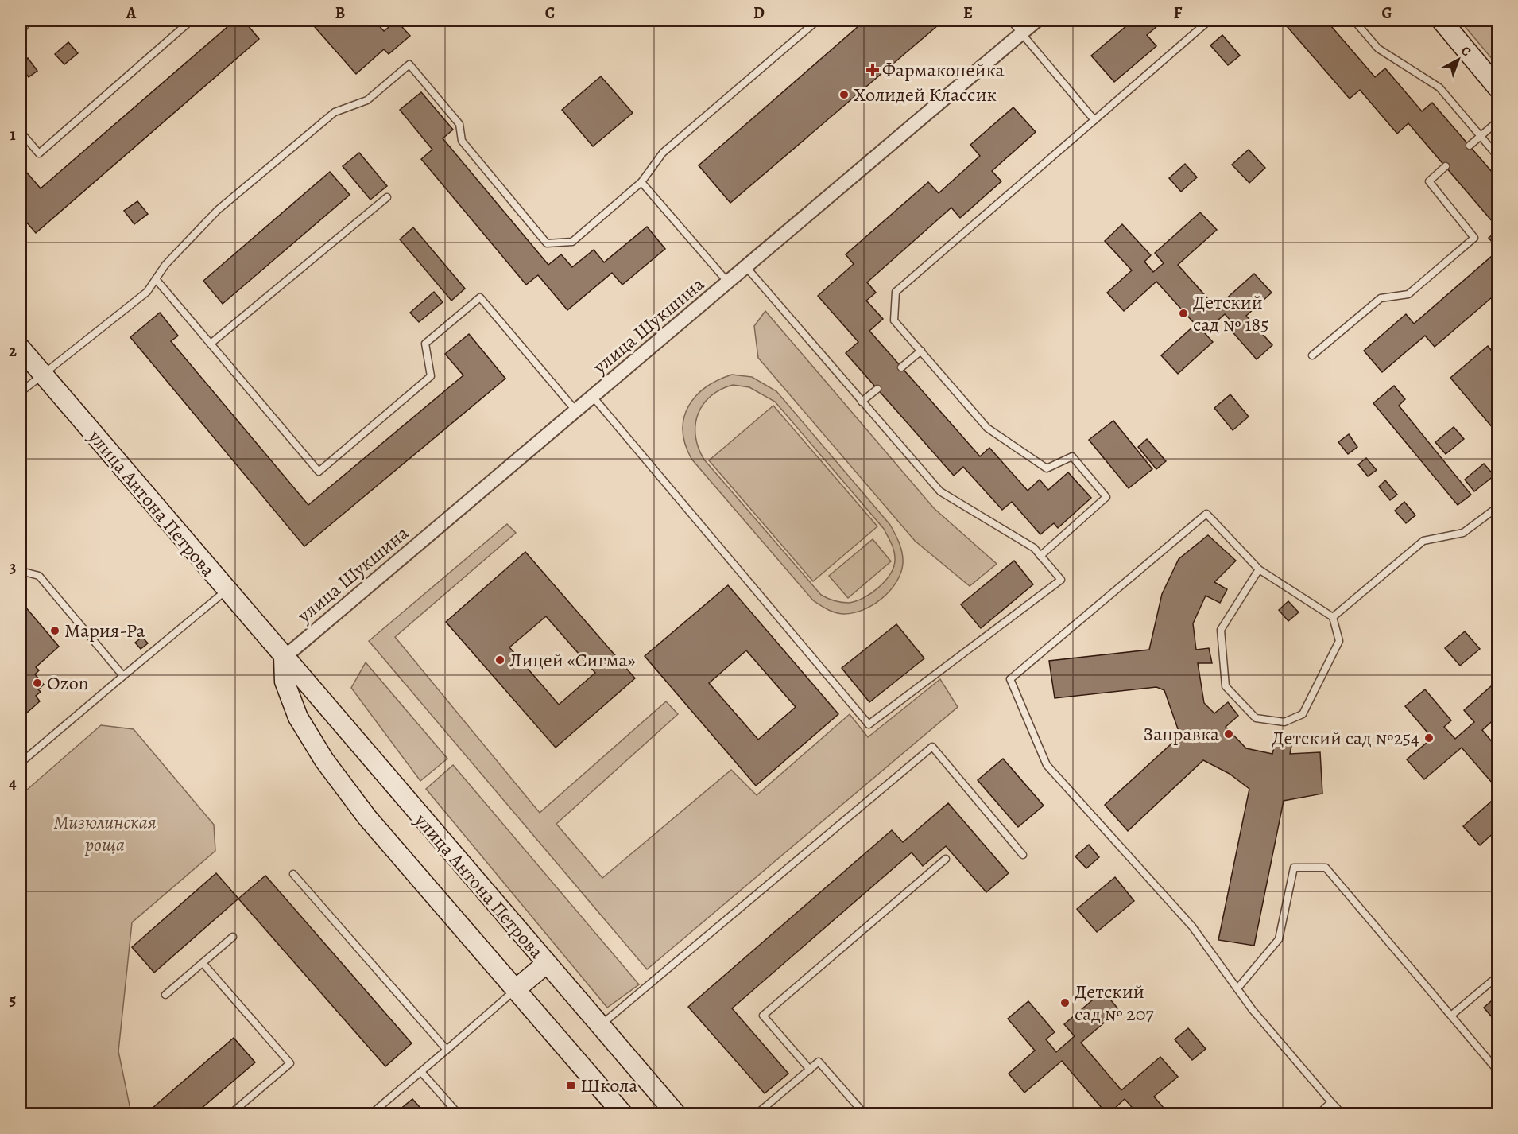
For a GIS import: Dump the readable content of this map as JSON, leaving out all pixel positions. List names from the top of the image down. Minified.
{"streets":{"street":["улица Шукшина","улица Антона Петрова"]},"crossings":[["улица Шукшина","улица Антона Петрова"]],"parks":["Мизюлинская роща"],"places":{"health":["Фармакопейка"],"other":["Холидей Классик","Детский сад № 185","Мария-Ра","Лицей «Сигма»","Ozon","Заправка","Детский сад №254","Детский сад № 207"],"transit":["Школа"]},"north":"top right","grid":{"columns":["A","B","C","D","E","F","G"],"rows":["1","2","3","4","5"]}}
